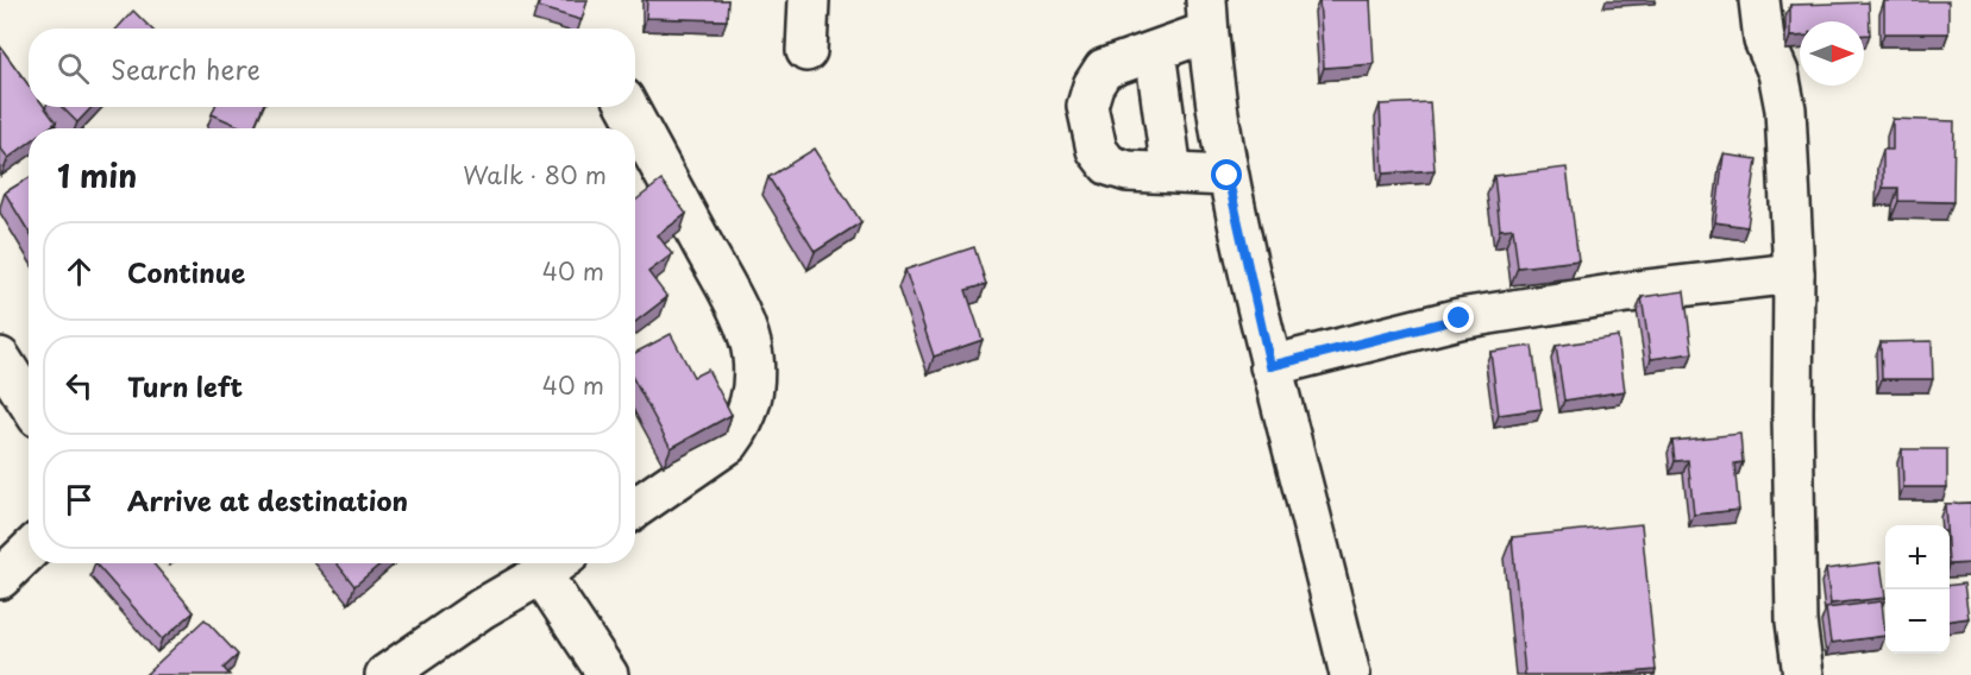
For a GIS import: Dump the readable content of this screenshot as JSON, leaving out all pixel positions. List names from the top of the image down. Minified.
{"north":"right","page":{"search":"Search here","heading":["1 min","Walk · 80 m"],"list":[["Continue","40 m"],["Turn left","40 m"],"Arrive at destination"],"map_buttons":["+","−"]}}
